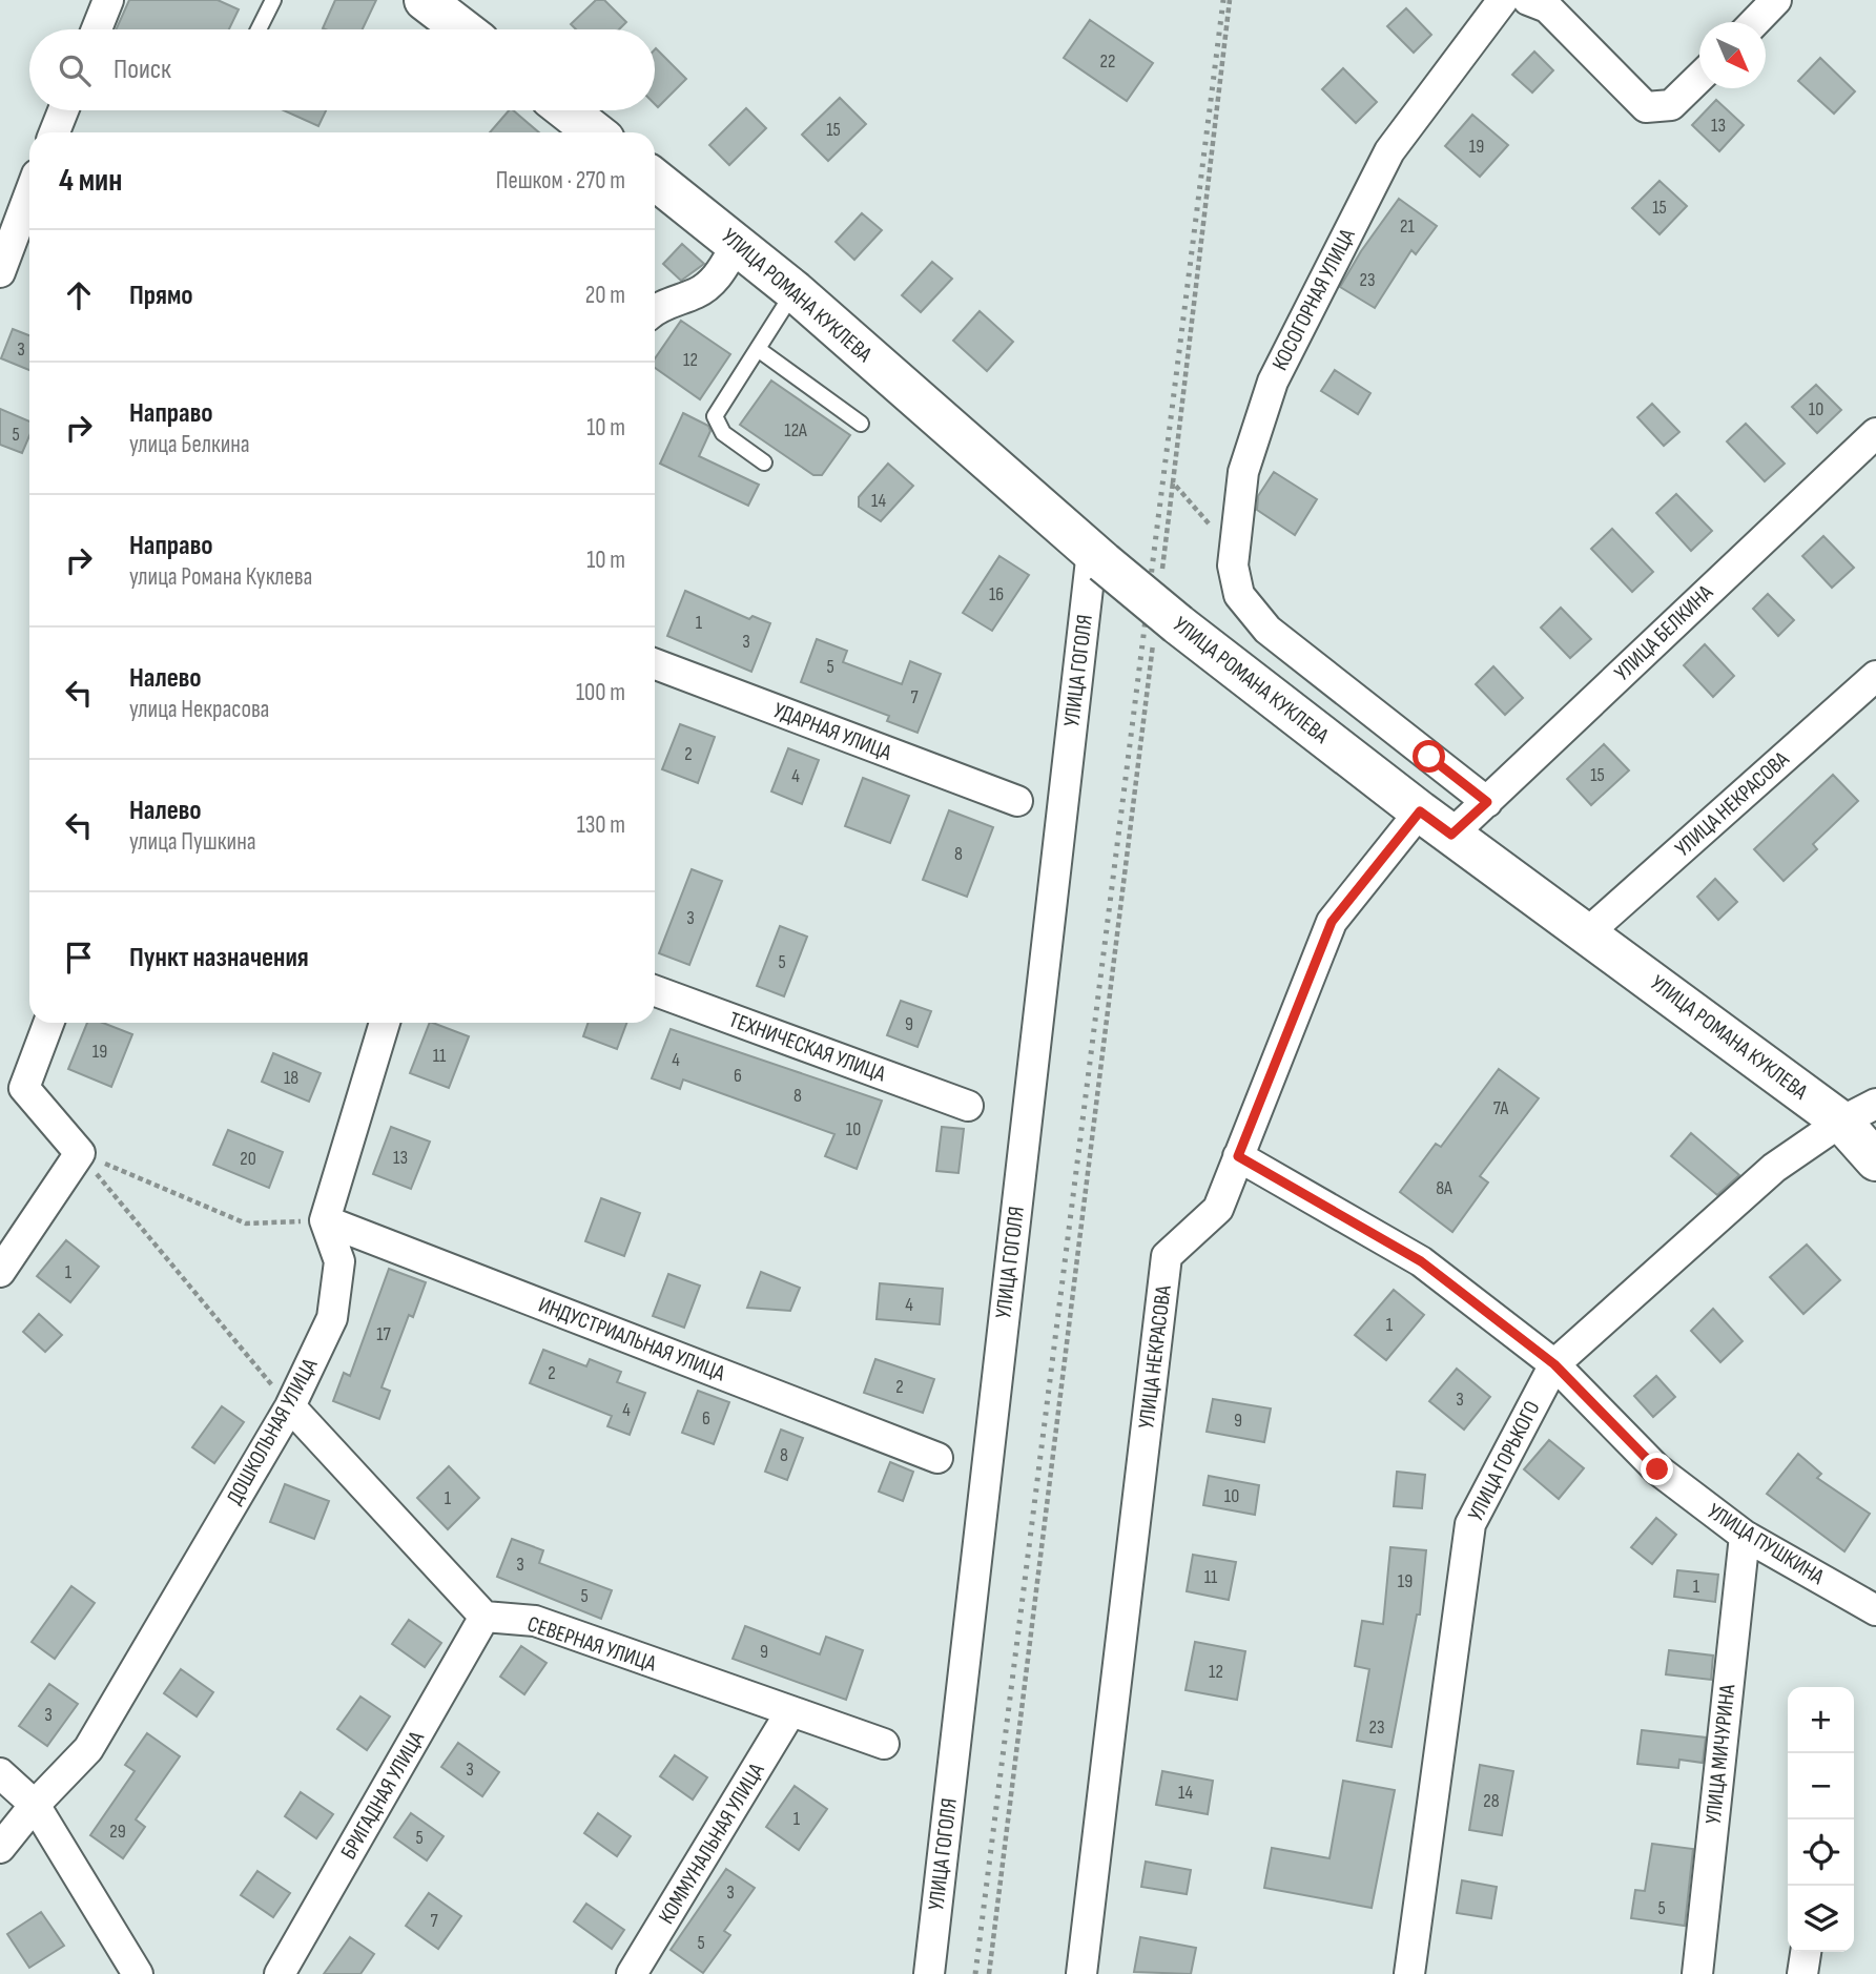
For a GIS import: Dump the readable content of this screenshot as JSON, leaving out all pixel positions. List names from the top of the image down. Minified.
{"streets":{"street":["УЛИЦА РОМАНА КУКЛЕВА","КОСОГОРНАЯ УЛИЦА","УЛИЦА БЕЛКИНА","УЛИЦА ГОГОЛЯ","УДАРНАЯ УЛИЦА","УЛИЦА НЕКРАСОВА","ТЕХНИЧЕСКАЯ УЛИЦА","ИНДУСТРИАЛЬНАЯ УЛИЦА","ДОШКОЛЬНАЯ УЛИЦА","УЛИЦА ГОРЬКОГО","УЛИЦА ПУШКИНА","СЕВЕРНАЯ УЛИЦА","УЛИЦА МИЧУРИНА","БРИГАДНАЯ УЛИЦА","КОММУНАЛЬНАЯ УЛИЦА"]},"crossings":[["УЛИЦА РОМАНА КУКЛЕВА","УЛИЦА БЕЛКИНА"],["УЛИЦА РОМАНА КУКЛЕВА","УЛИЦА ГОГОЛЯ"],["УЛИЦА РОМАНА КУКЛЕВА","УЛИЦА НЕКРАСОВА"],["УЛИЦА РОМАНА КУКЛЕВА","УЛИЦА ГОРЬКОГО"],["КОСОГОРНАЯ УЛИЦА","УЛИЦА БЕЛКИНА"],["УЛИЦА НЕКРАСОВА","УЛИЦА ПУШКИНА"],["ИНДУСТРИАЛЬНАЯ УЛИЦА","ДОШКОЛЬНАЯ УЛИЦА"],["УЛИЦА ГОРЬКОГО","УЛИЦА ПУШКИНА"],["УЛИЦА ПУШКИНА","УЛИЦА МИЧУРИНА"],["СЕВЕРНАЯ УЛИЦА","БРИГАДНАЯ УЛИЦА"],["СЕВЕРНАЯ УЛИЦА","КОММУНАЛЬНАЯ УЛИЦА"]],"house_numbers":["22","13","15","19","15","21","23","3","12","10","12А","5","14","16","1","3","5","7","2","15","4","8","3","5","9","19","11","4","6","18","8","7А","10","13","20","8А","1","4","1","17","2","2","3","4","6","9","8","10","1","3","11","19","1","5","9","12","3","23","3","14","28","1","29","5","3","5","7","5"],"north":"bottom right","page":{"search":"Поиск","heading":["4 мин","Пешком · 270 m"],"list":[["Прямо","20 m"],["Направо","улица Белкина","10 m"],["Направо","улица Романа Куклева","10 m"],["Налево","улица Некрасова","100 m"],["Налево","улица Пушкина","130 m"],"Пункт назначения"],"map_buttons":["+","−"]}}
